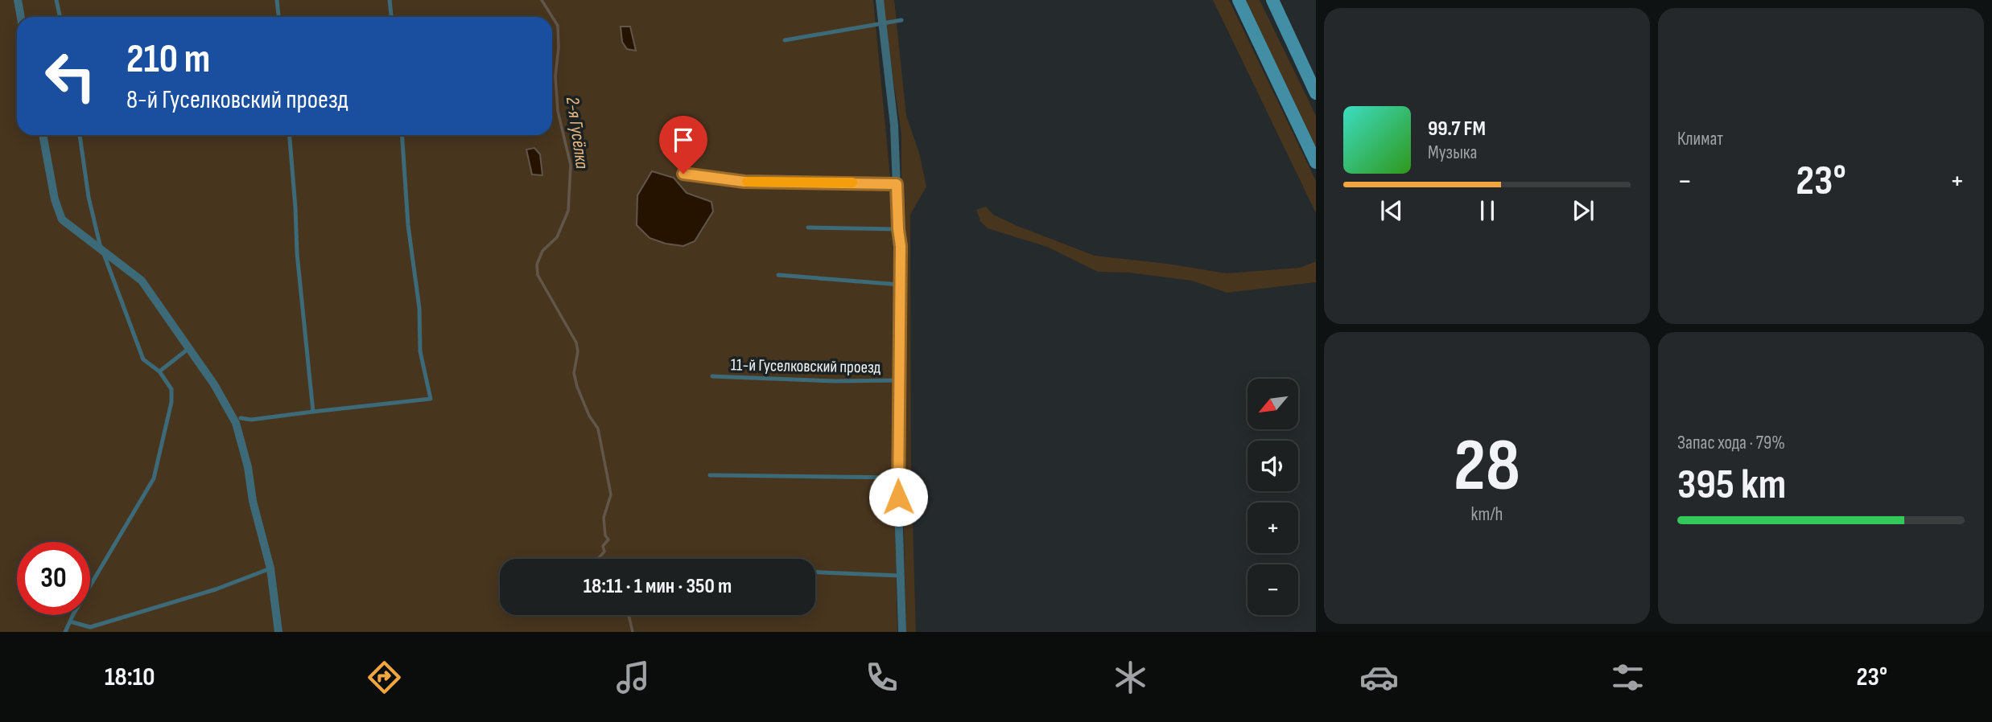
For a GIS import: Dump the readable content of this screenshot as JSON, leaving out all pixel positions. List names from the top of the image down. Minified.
{"streets":{"lane":["11-й Гуселковский проезд"]},"water":["2-я Гусёлка"],"north":"bottom left","page":{"tile":["Климат",["28","km/h"],["Запас хода · 79%","395 km"]],"turn":["210 m","8-й Гуселковский проезд"],"song":["99.7 FM","Музыка"],"heat":["−","23°","+"],"map_buttons":["+","−"],"limit":"30","trip":"18:11 · 1 мин · 350 m","tabs":["18:10","23°"]}}
